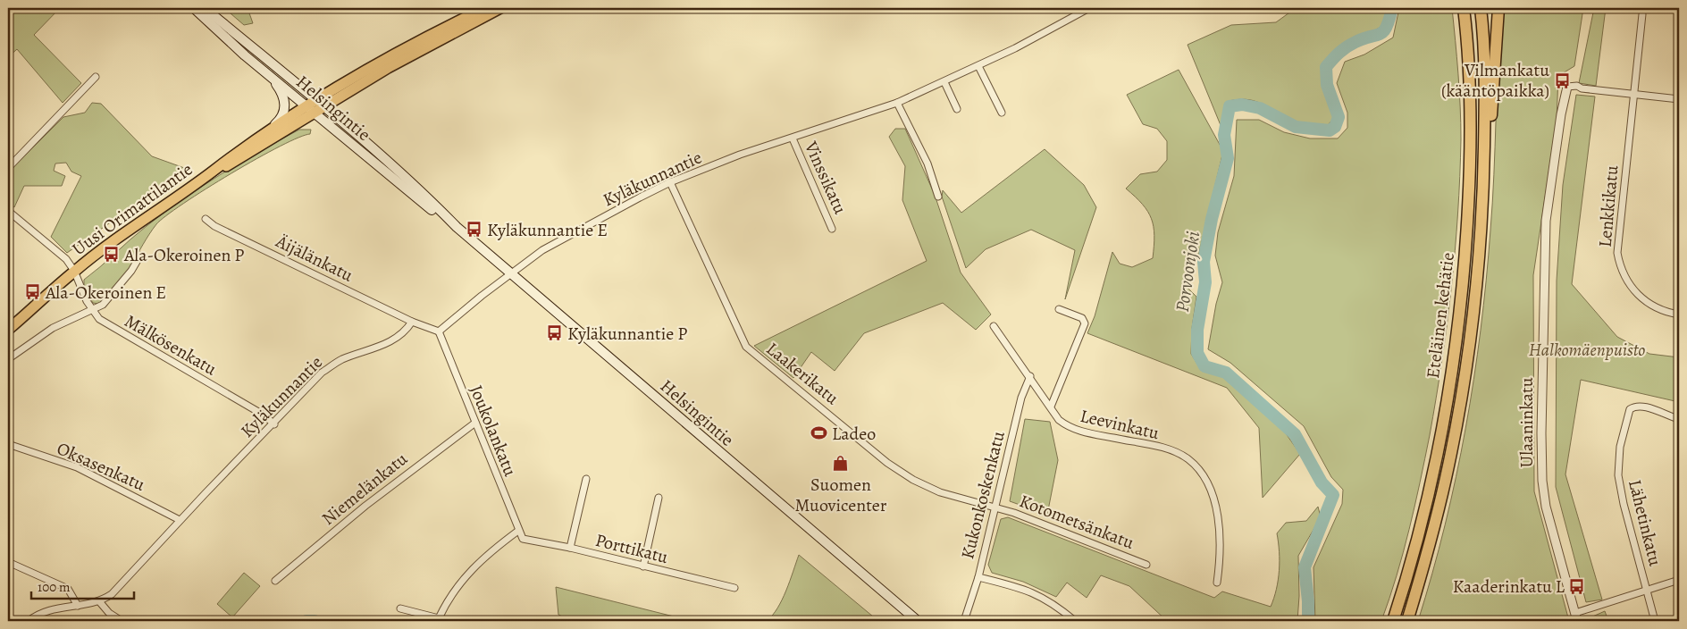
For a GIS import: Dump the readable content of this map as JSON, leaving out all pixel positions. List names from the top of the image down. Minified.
{"streets":{"highway":["Eteläinen kehätie"],"main road":["Helsingintie","Uusi Orimattilantie"],"street":["Vinssikatu","Kyläkunnantie","Lenkkikatu","Äijälänkatu","Mälkösenkatu","Laakerikatu","Ulaaninkatu","Leevinkatu","Joukolankatu","Oksasenkatu","Niemelänkatu","Kukonkoskenkatu","Kotometsänkatu","Lähetinkatu","Porttikatu"]},"crossings":[["Helsingintie","Kyläkunnantie"],["Helsingintie","Uusi Orimattilantie"],["Vinssikatu","Kyläkunnantie"],["Kyläkunnantie","Äijälänkatu"],["Kyläkunnantie","Mälkösenkatu"],["Kyläkunnantie","Laakerikatu"],["Kyläkunnantie","Joukolankatu"],["Kyläkunnantie","Oksasenkatu"],["Uusi Orimattilantie","Mälkösenkatu"],["Laakerikatu","Kukonkoskenkatu"],["Laakerikatu","Kotometsänkatu"],["Leevinkatu","Kukonkoskenkatu"],["Joukolankatu","Niemelänkatu"],["Joukolankatu","Porttikatu"],["Kukonkoskenkatu","Kotometsänkatu"]],"water":["Porvoonjoki"],"parks":["Halkomäenpuisto"],"places":{"bus stop":["Vilmankatu (kääntöpaikka)","Kyläkunnantie E","Ala-Okeroinen P","Ala-Okeroinen E","Kyläkunnantie P","Kaaderinkatu L"],"sports":["Ladeo"],"shop":["Suomen Muovicenter"]},"scale_bar":"100 m"}
